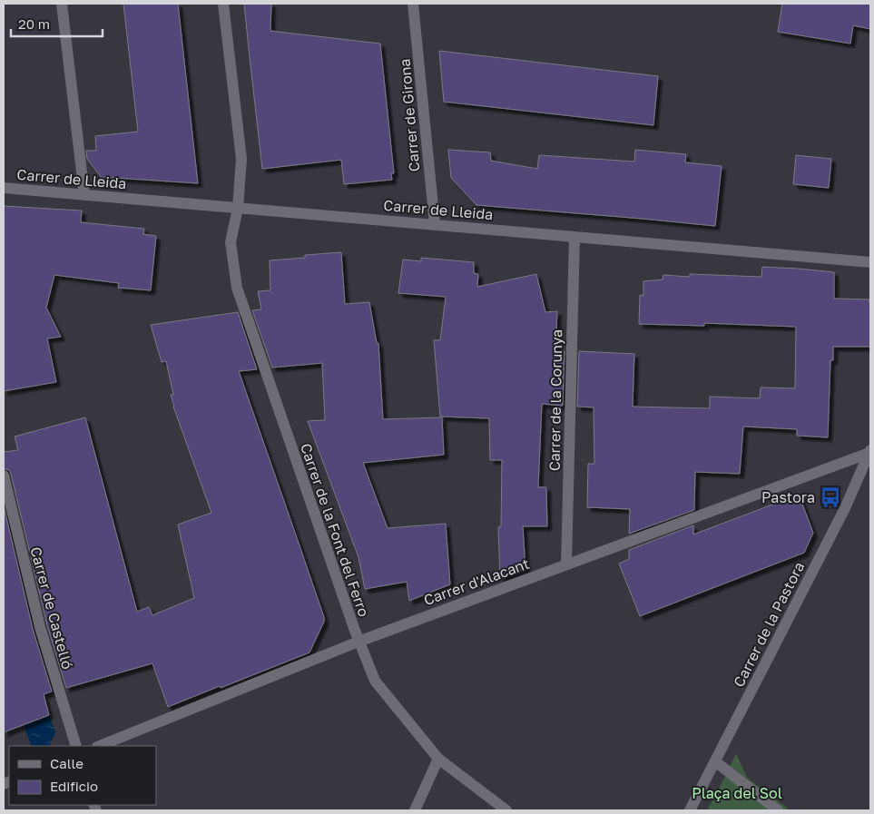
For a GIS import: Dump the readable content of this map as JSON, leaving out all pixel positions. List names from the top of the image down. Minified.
{"streets":{"street":["Carrer de Girona","Carrer de Lleida","Carrer de la Corunya","Carrer de la Font del Ferro","Carrer d'Alacant","Carrer de Castelló","Carrer de la Pastora"]},"crossings":[["Carrer de Girona","Carrer de Lleida"],["Carrer de Lleida","Carrer de la Corunya"],["Carrer de Lleida","Carrer de la Font del Ferro"],["Carrer de la Corunya","Carrer d'Alacant"],["Carrer de la Font del Ferro","Carrer d'Alacant"],["Carrer d'Alacant","Carrer de la Pastora"]],"parks":["Plaça del Sol"],"places":{"bus stop":["Pastora"]},"legend":["Calle","Edificio"],"scale_bar":"20 m"}
